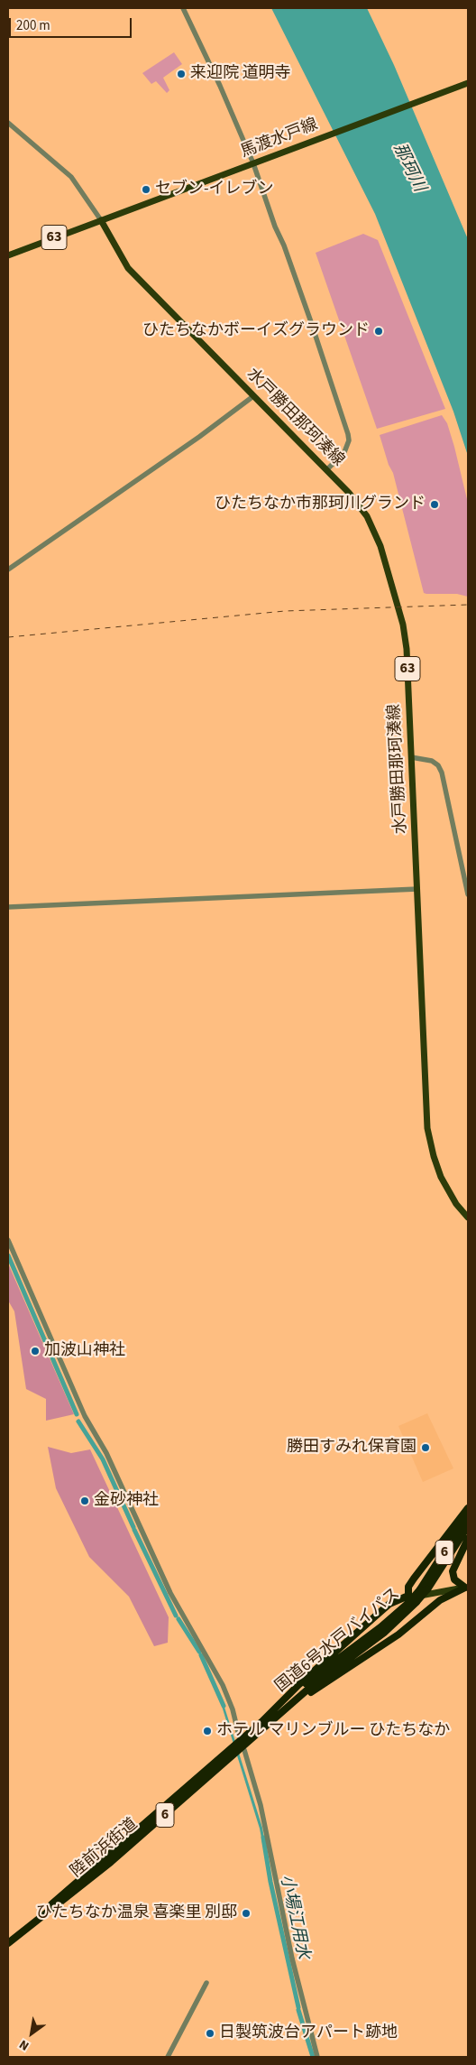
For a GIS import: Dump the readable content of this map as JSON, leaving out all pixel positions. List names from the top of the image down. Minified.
{"streets":{"highway":["6","国道6号水戸バイパス","陸前浜街道"],"main road":["馬渡水戸線","63","水戸勝田那珂湊線"]},"crossings":[["馬渡水戸線","63"],["馬渡水戸線","水戸勝田那珂湊線"],["63","水戸勝田那珂湊線"],["国道6号水戸バイパス","陸前浜街道"]],"water":["那珂川","小場江用水"],"places":["来迎院 道明寺","セブン-イレブン","ひたちなかボーイズグラウンド","ひたちなか市那珂川グランド","加波山神社","勝田すみれ保育園","金砂神社","ホテル マリンブルー ひたちなか","ひたちなか温泉 喜楽里 別邸","日製筑波台アパート跡地"],"scale_bar":"200 m","north":"bottom left"}
